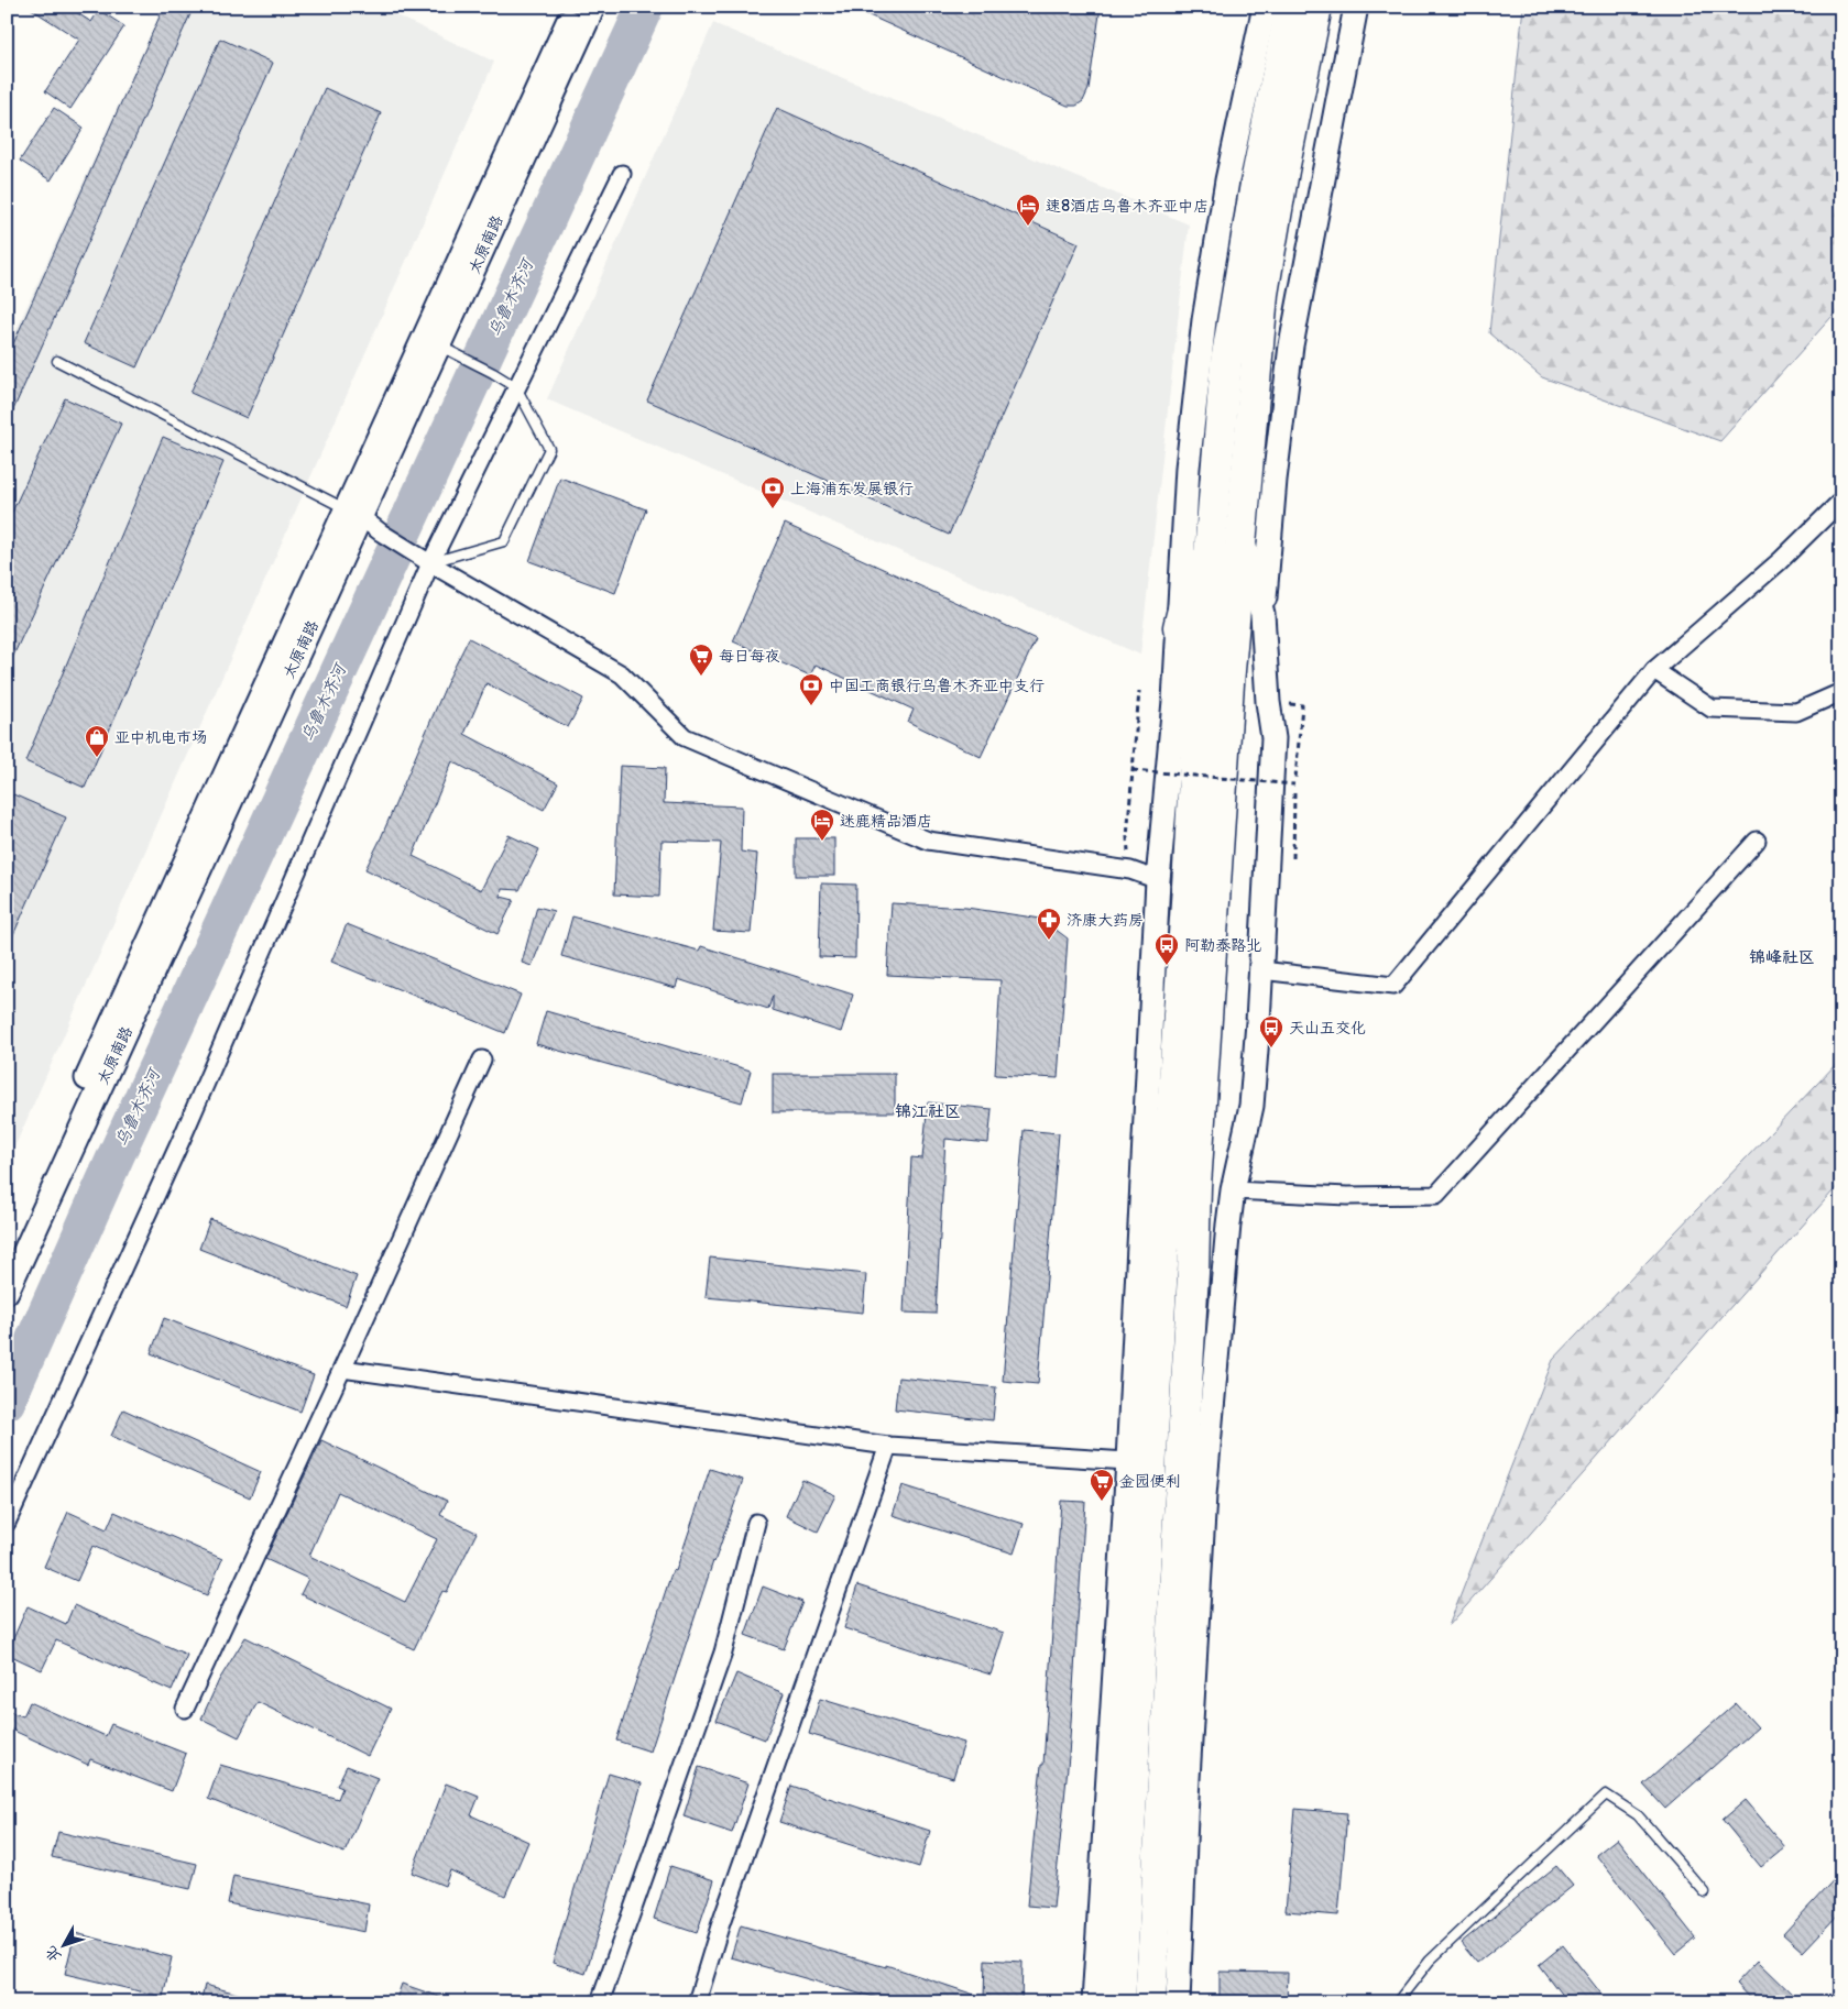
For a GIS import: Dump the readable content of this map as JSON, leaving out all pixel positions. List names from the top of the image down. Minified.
{"streets":{"main road":["太原南路"]},"districts":["锦峰社区","锦江社区"],"water":["乌鲁木齐河"],"places":{"hotel":["速8酒店乌鲁木齐亚中店","迷鹿精品酒店"],"bank":["上海浦东发展银行","中国工商银行乌鲁木齐亚中支行"],"supermarket":["每日每夜","金园便利"],"shop":["亚中机电市场"],"pharmacy":["济康大药房"],"bus stop":["阿勒泰路北","天山五交化"]},"north":"bottom left"}
